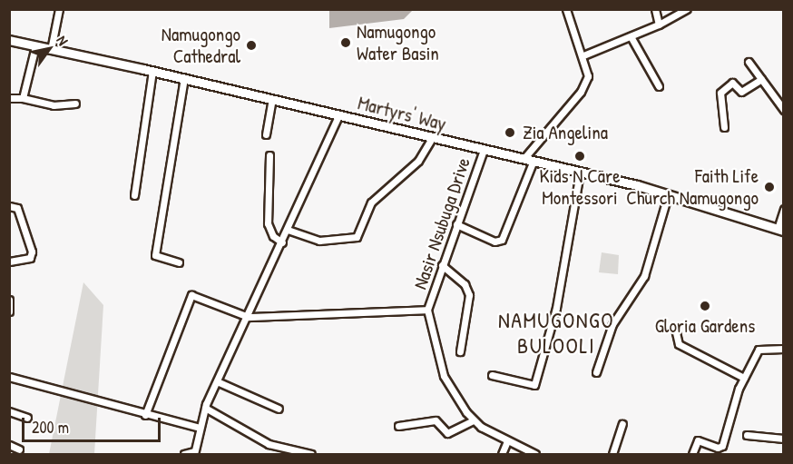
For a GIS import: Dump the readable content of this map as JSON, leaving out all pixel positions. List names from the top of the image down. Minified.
{"streets":{"main road":["Martyrs' Way"],"street":["Nasir Nsubuga Drive"]},"crossings":[["Martyrs' Way","Nasir Nsubuga Drive"]],"districts":["NAMUGONGO BULOOLI"],"places":["Namugongo Water Basin","Namugongo Cathedral","Zia Angelina","Kids N Care Montessori","Faith Life Church Namugongo","Gloria Gardens"],"scale_bar":"200 m","north":"top right"}
